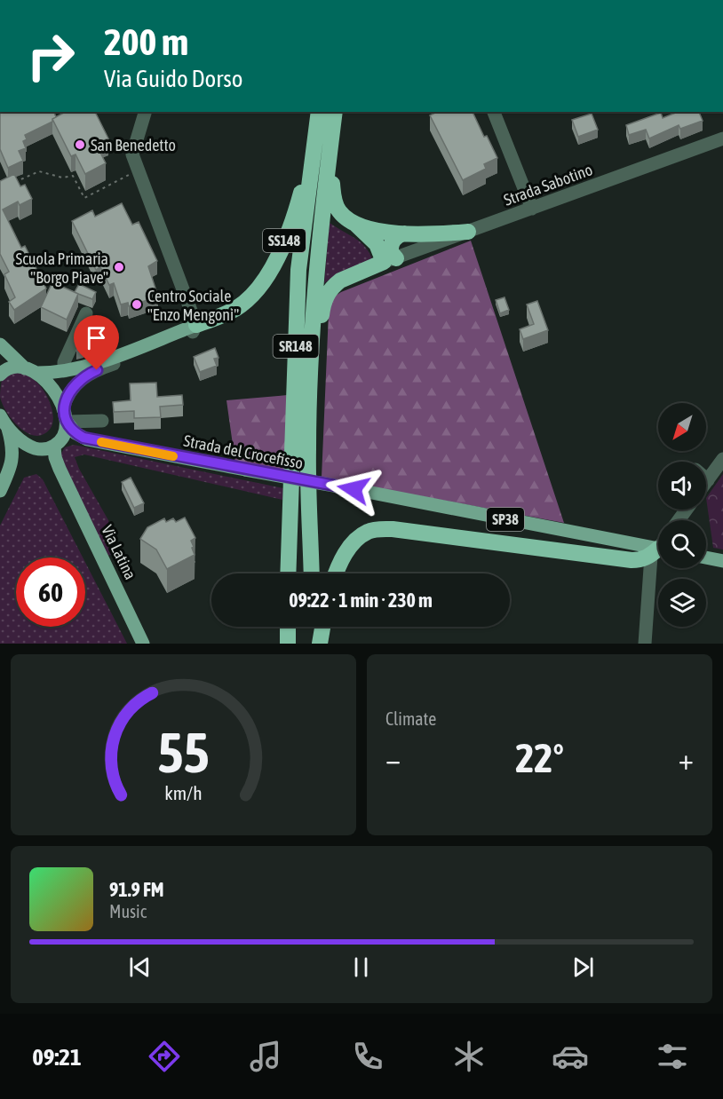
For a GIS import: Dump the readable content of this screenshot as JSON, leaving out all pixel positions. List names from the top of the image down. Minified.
{"streets":{"highway":["SS148","SR148"],"main road":["Strada del Crocefisso","SP38","Via Latina"],"street":["Strada Sabotino"]},"crossings":[["SS148","SR148"],["Strada del Crocefisso","Via Latina"]],"places":["San Benedetto","Scuola Primaria \"Borgo Piave\"","Centro Sociale \"Enzo Mengoni\""],"north":"bottom left","page":{"turn":["200 m","Via Guido Dorso"],"limit":"60","trip":"09:22 · 1 min · 230 m","tile":"Climate","heat":["−","22°","+"],"song":["91.9 FM","Music"],"tabs":"09:21","gauge":["55","km/h"]}}
